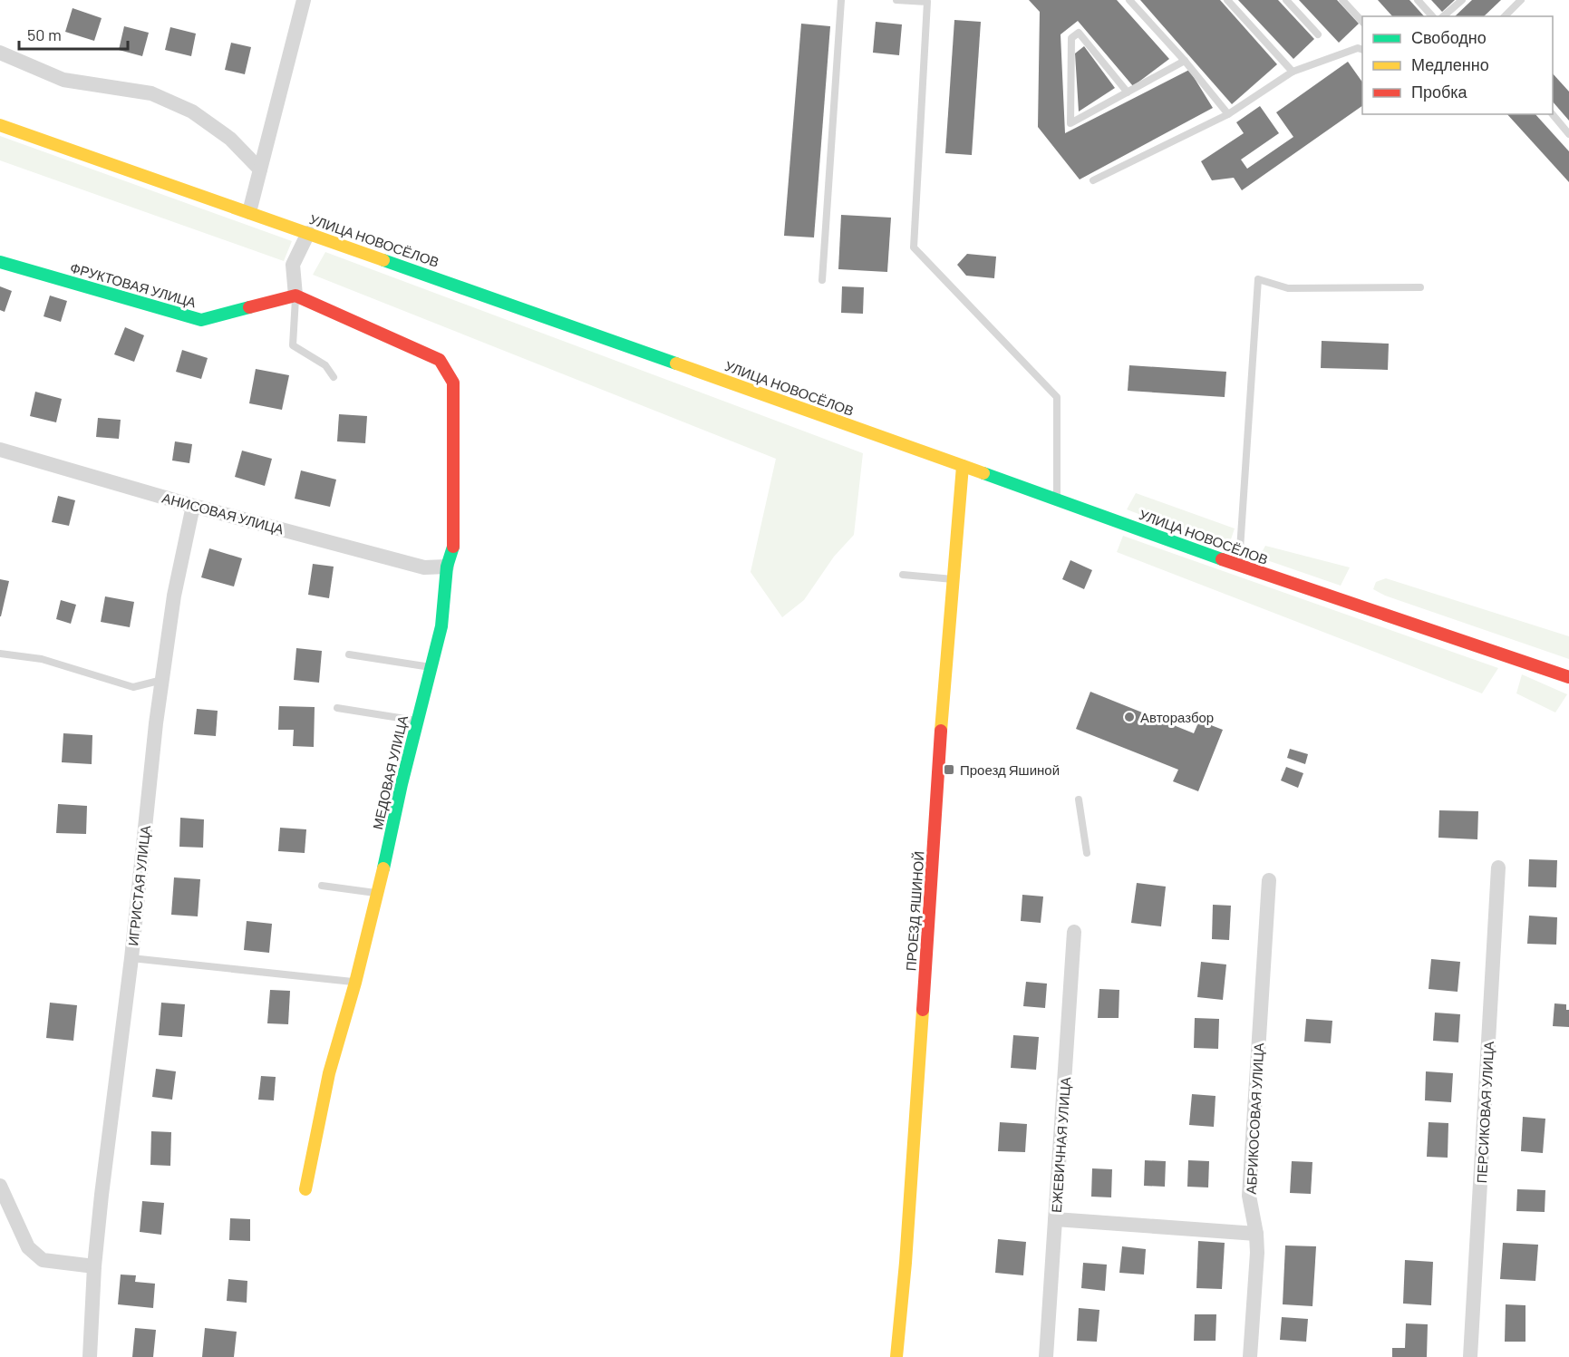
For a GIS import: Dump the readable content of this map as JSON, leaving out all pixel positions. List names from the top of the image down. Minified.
{"streets":{"street":["УЛИЦА НОВОСЁЛОВ","ФРУКТОВАЯ УЛИЦА","АНИСОВАЯ УЛИЦА","МЕДОВАЯ УЛИЦА","ИГРИСТАЯ УЛИЦА","ПРОЕЗД ЯШИНОЙ","ПЕРСИКОВАЯ УЛИЦА","АБРИКОСОВАЯ УЛИЦА","ЕЖЕВИЧНАЯ УЛИЦА"]},"crossings":[["УЛИЦА НОВОСЁЛОВ","ПРОЕЗД ЯШИНОЙ"],["ФРУКТОВАЯ УЛИЦА","МЕДОВАЯ УЛИЦА"],["АНИСОВАЯ УЛИЦА","МЕДОВАЯ УЛИЦА"],["АНИСОВАЯ УЛИЦА","ИГРИСТАЯ УЛИЦА"]],"places":{"other":["Авторазбор"],"transit":["Проезд Яшиной"]},"legend":["Свободно","Медленно","Пробка"],"scale_bar":"50 m"}
